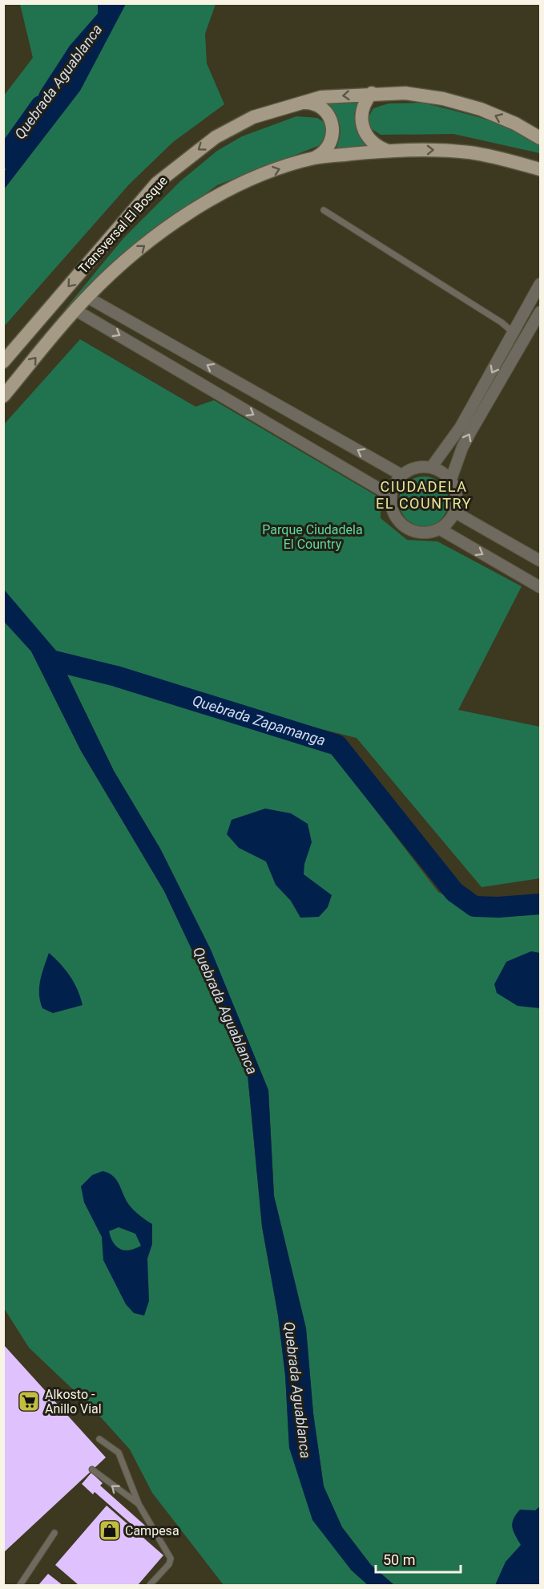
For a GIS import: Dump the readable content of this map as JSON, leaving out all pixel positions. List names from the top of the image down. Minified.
{"streets":{"main road":["Transversal El Bosque"]},"districts":["CIUDADELA EL COUNTRY"],"water":["Quebrada Aguablanca","Quebrada Zapamanga"],"parks":["Parque Ciudadela El Country"],"places":{"supermarket":["Alkosto - Anillo Vial"],"shop":["Campesa"]},"scale_bar":"50 m"}
